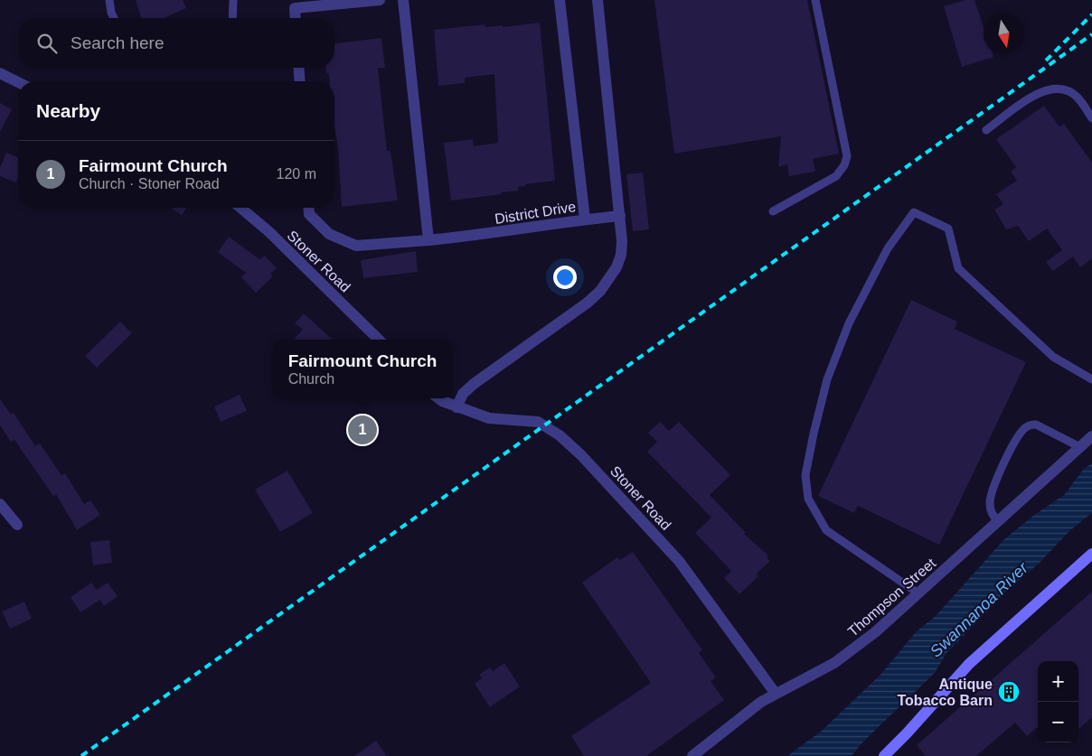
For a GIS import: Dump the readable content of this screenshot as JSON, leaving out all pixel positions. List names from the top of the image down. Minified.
{"streets":{"street":["District Drive","Stoner Road","Thompson Street"]},"crossings":[["Stoner Road","Thompson Street"]],"water":["Swannanoa River"],"places":{"building":["Antique Tobacco Barn"]},"north":"bottom","page":{"search":"Search here","heading":"Nearby","list":[{"mark":"1","name":"Fairmount Church","note":"Church · Stoner Road","value":"120 m"}],"popup":["Fairmount Church","Church"],"pins":"1","map_buttons":["+","−"]}}
